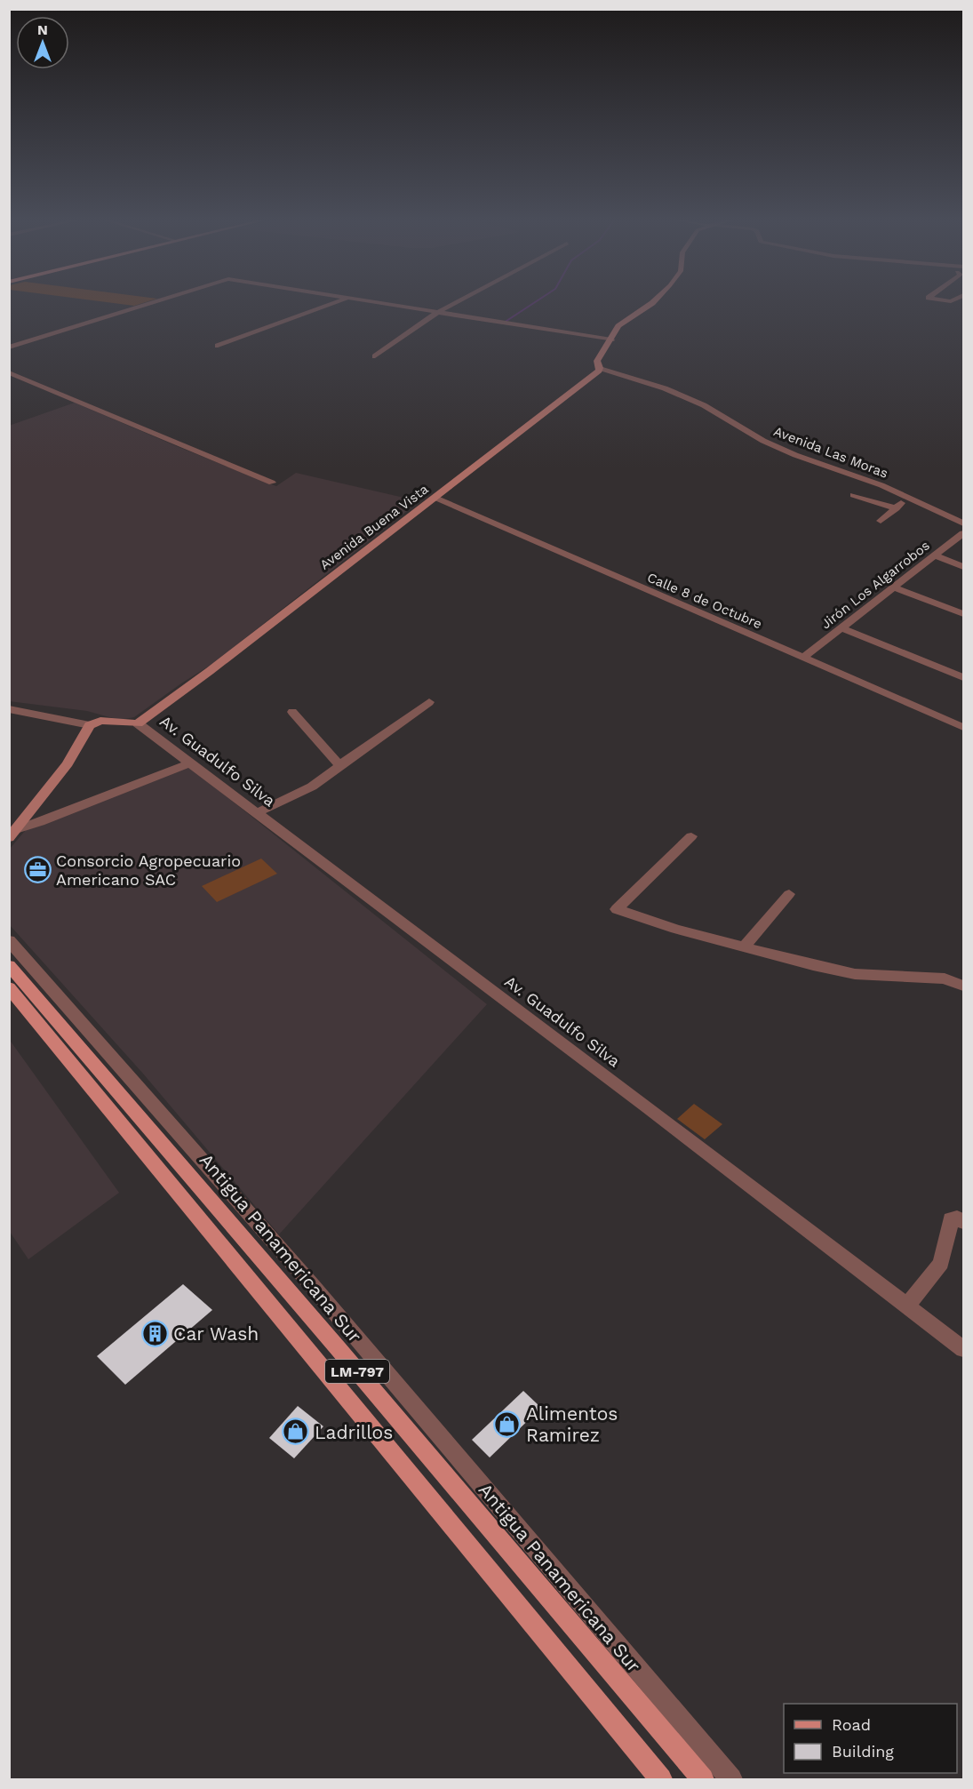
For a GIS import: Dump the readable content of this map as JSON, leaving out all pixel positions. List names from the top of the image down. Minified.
{"streets":{"main road":["Antigua Panamericana Sur","LM-797"],"street":["Avenida Las Moras","Avenida Buena Vista","Jirón Los Algarrobos","Calle 8 de Octubre","Av. Guadulfo Silva"]},"crossings":[["Avenida Las Moras","Avenida Buena Vista"],["Avenida Buena Vista","Calle 8 de Octubre"],["Avenida Buena Vista","Av. Guadulfo Silva"],["Jirón Los Algarrobos","Calle 8 de Octubre"]],"places":{"office":["Consorcio Agropecuario Americano SAC"],"building":["Car Wash"],"shop":["Alimentos Ramirez","Ladrillos"]},"legend":["Road","Building"],"north":"top"}
